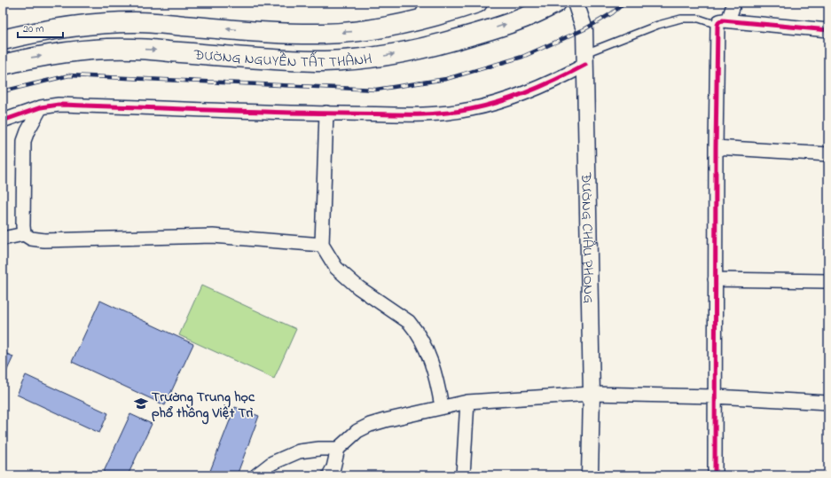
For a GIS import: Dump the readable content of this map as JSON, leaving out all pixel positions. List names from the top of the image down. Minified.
{"streets":{"main road":["ĐƯỜNG NGUYỄN TẤT THÀNH"],"street":["ĐƯỜNG CHÂU PHONG"]},"places":{"school or university":["Trường Trung học phổ thông Việt Trì"]},"scale_bar":"20 m"}
